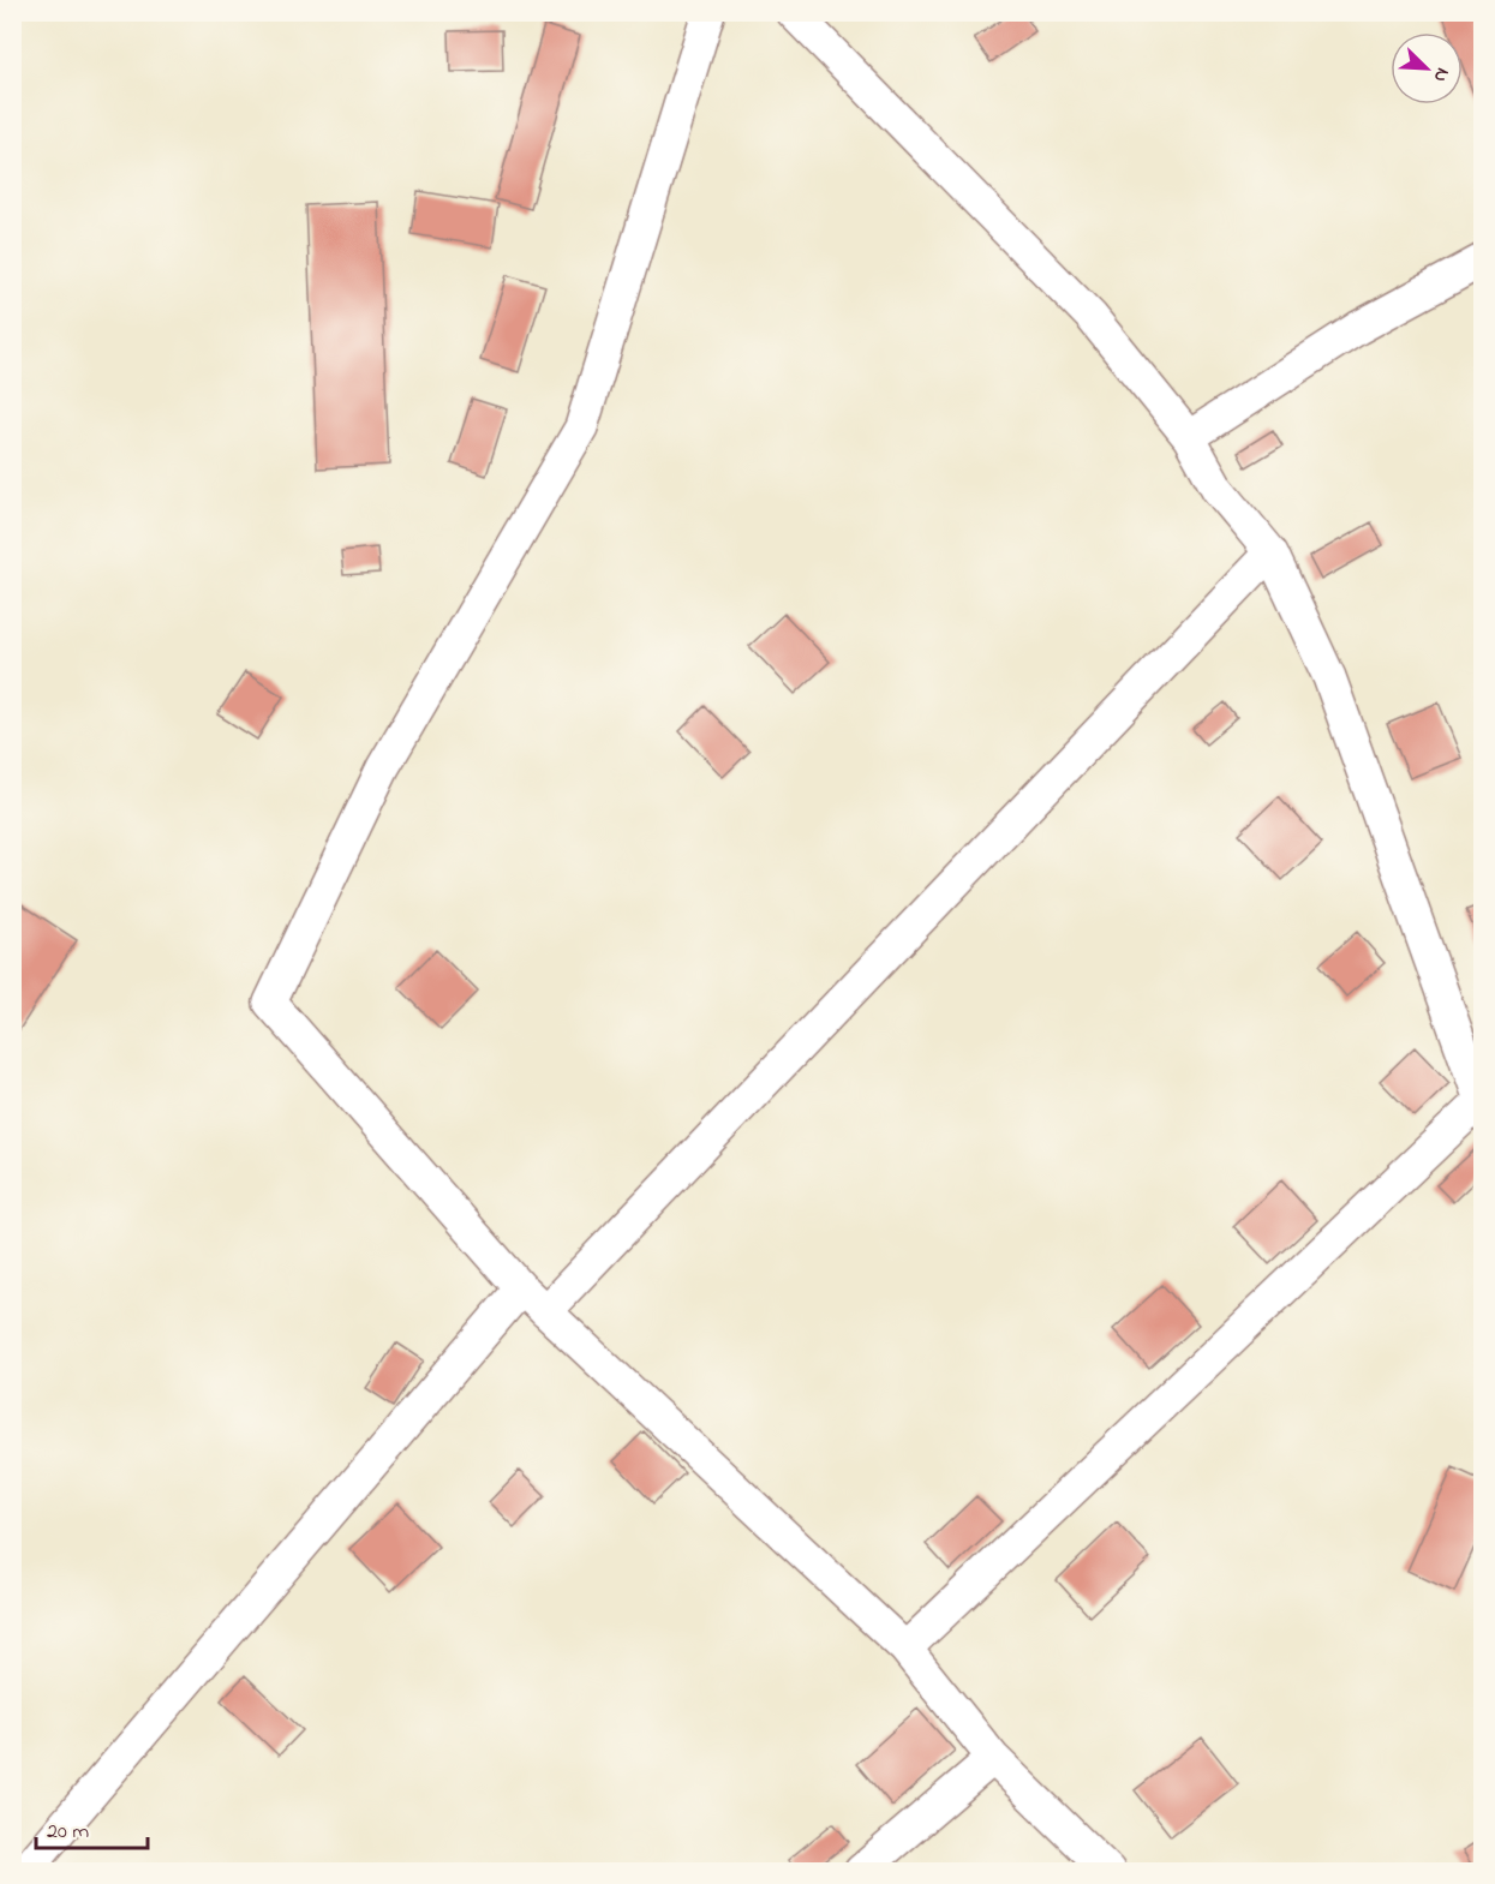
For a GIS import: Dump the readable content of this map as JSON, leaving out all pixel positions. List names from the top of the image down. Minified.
{"scale_bar":"20 m","north":"bottom right"}
